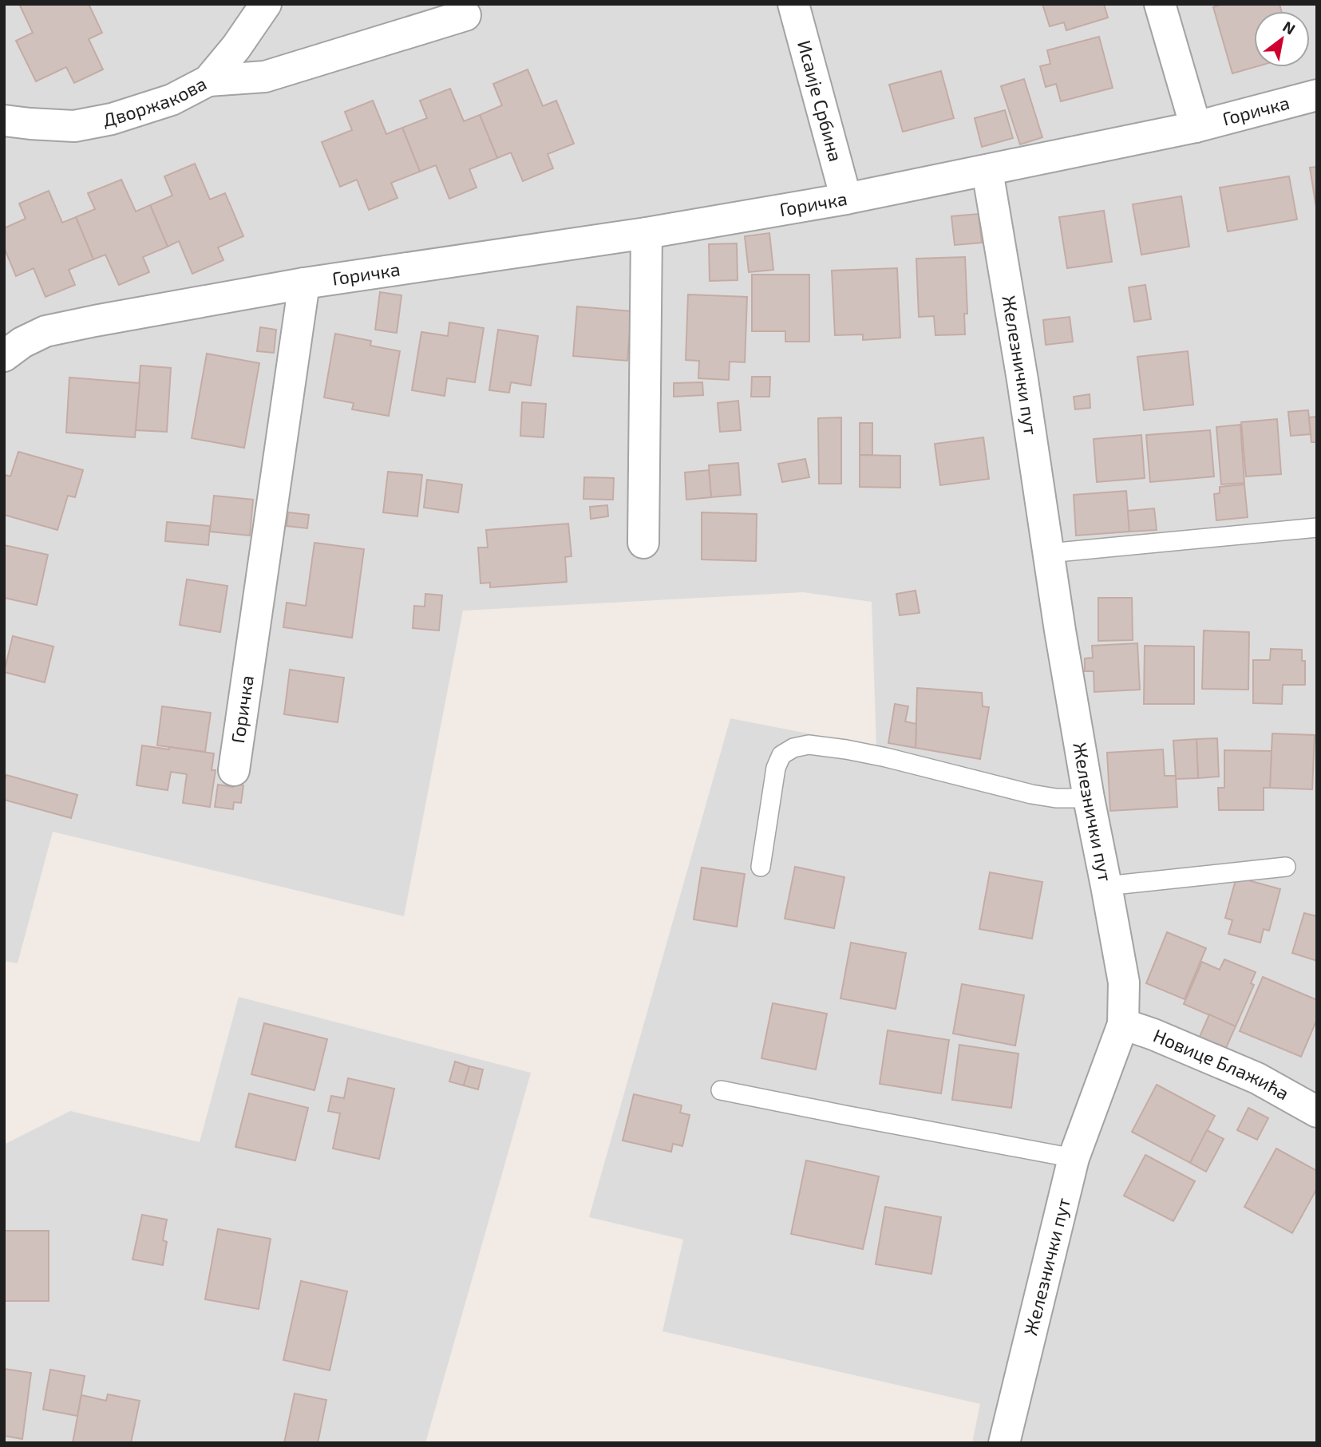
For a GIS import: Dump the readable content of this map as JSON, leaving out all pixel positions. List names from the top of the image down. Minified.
{"streets":{"street":["Дворжакова","Исаије Србина","Горичка","Железнички пут","Новице Блажића"]},"crossings":[["Исаије Србина","Горичка"],["Горичка","Железнички пут"],["Железнички пут","Новице Блажића"]],"north":"top right"}
